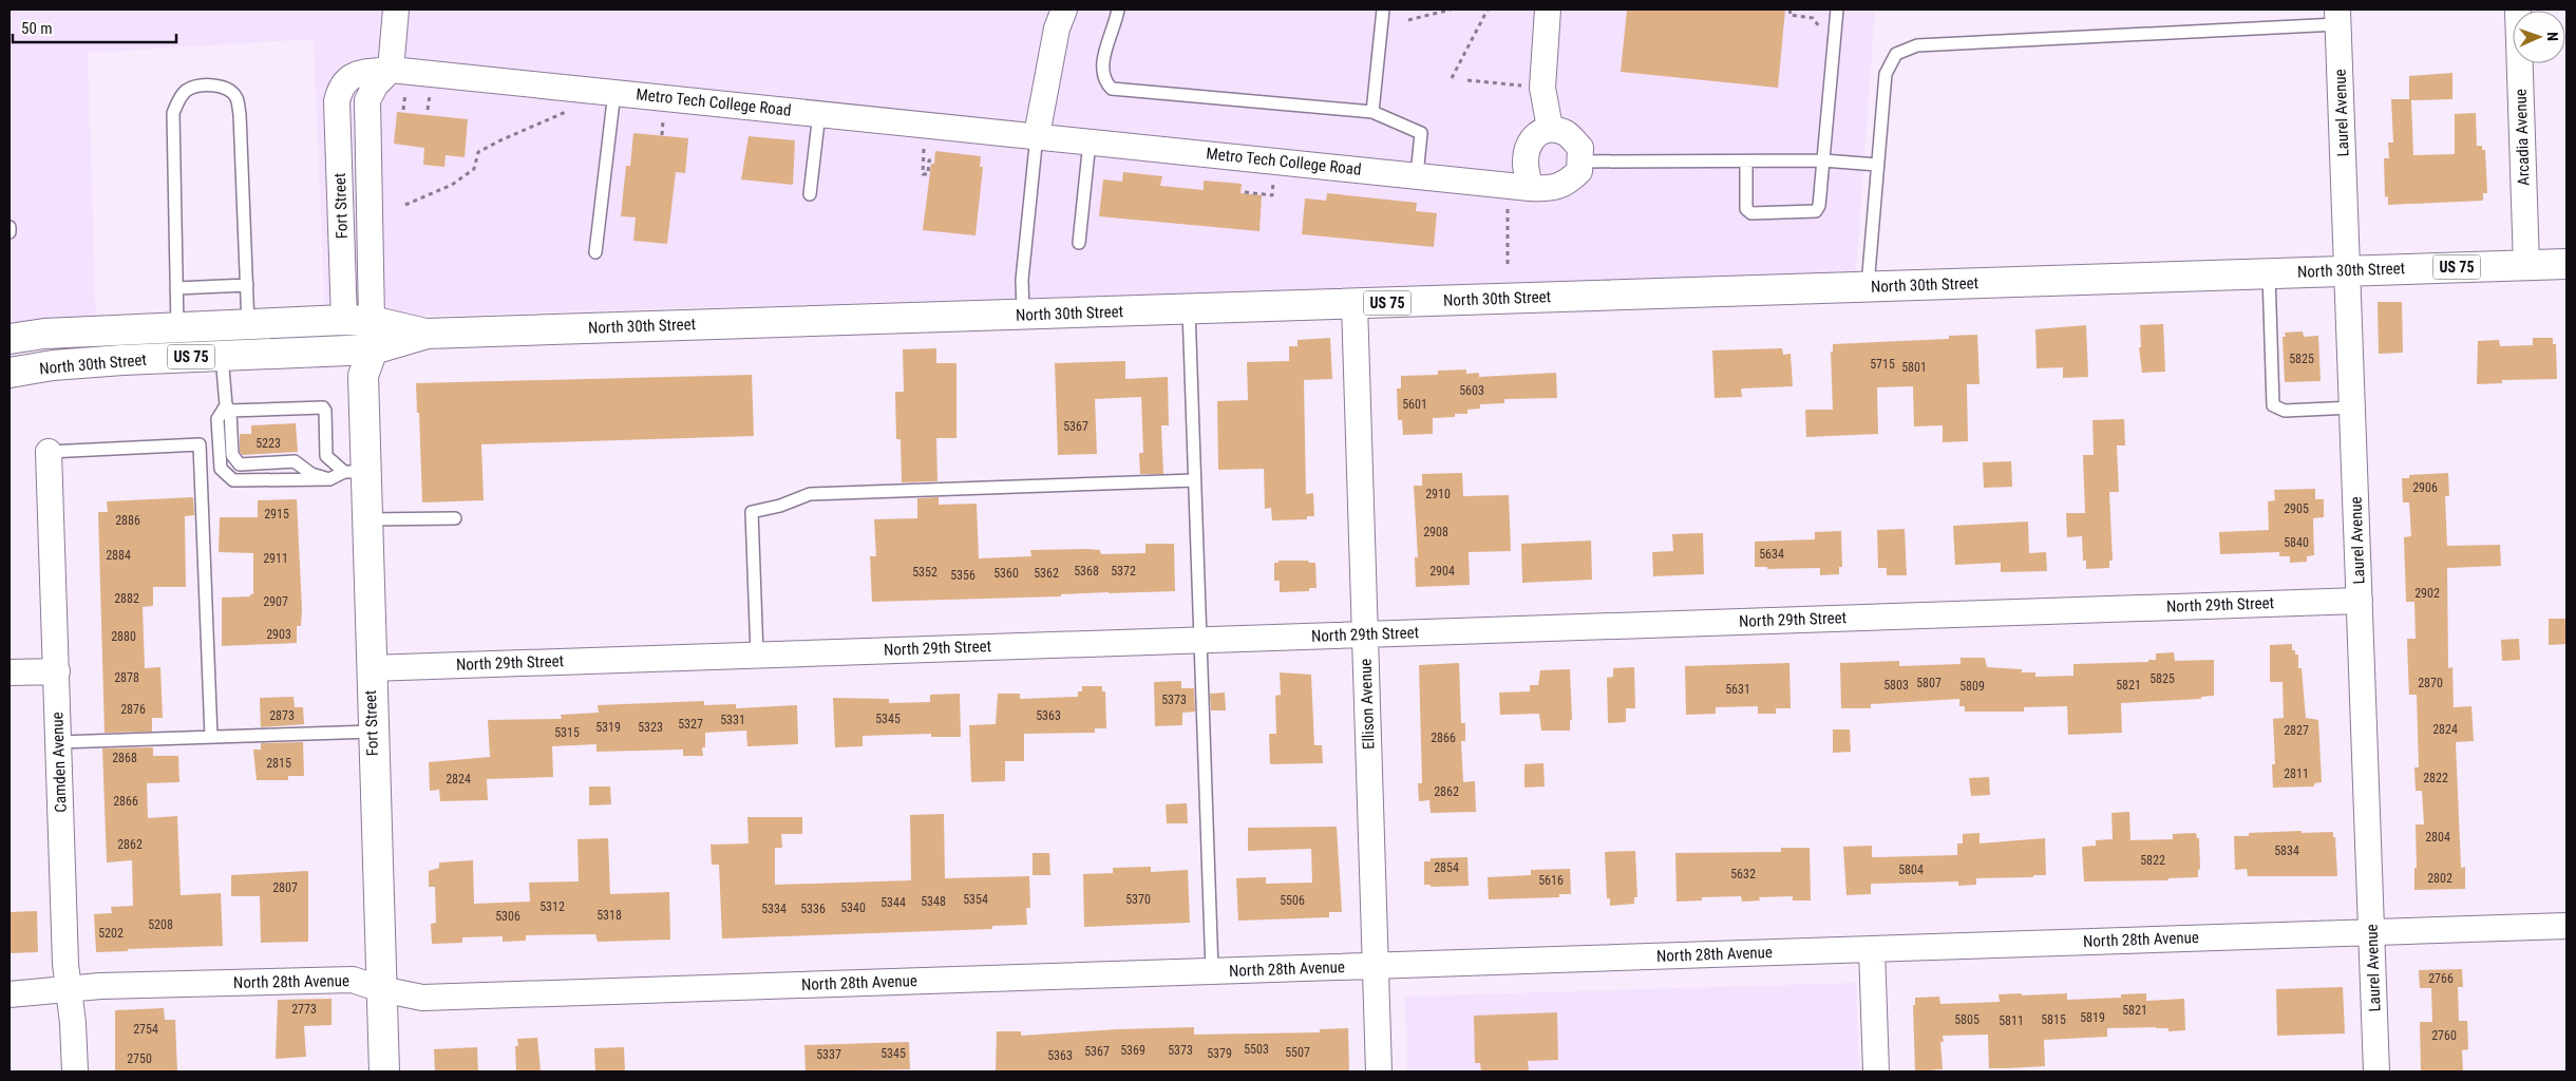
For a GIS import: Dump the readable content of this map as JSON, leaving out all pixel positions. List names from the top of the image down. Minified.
{"streets":{"main road":["Fort Street","US 75","North 30th Street"],"street":["Metro Tech College Road","Laurel Avenue","Arcadia Avenue","North 29th Street","Ellison Avenue","Camden Avenue","North 28th Avenue"]},"crossings":[["Metro Tech College Road","Fort Street"],["Laurel Avenue","North 30th Street"],["Laurel Avenue","North 29th Street"],["Laurel Avenue","North 28th Avenue"],["Arcadia Avenue","North 30th Street"],["Fort Street","North 30th Street"],["Fort Street","North 29th Street"],["Fort Street","North 28th Avenue"],["North 30th Street","Ellison Avenue"],["North 29th Street","Ellison Avenue"],["Ellison Avenue","North 28th Avenue"],["Camden Avenue","North 28th Avenue"]],"house_numbers":["5825","5715","5801","5603","5601","5367","5223","2906","2910","2905","2915","2886","2908","5840","5634","2884","2911","5368","5372","2904","5352","5360","5362","5356","2902","2882","2907","2903","2880","2878","5825","5807","2870","5803","5821","5809","5631","5373","2876","2873","5363","5345","5331","5327","5319","5323","2824","2827","5315","2866","2868","2815","2811","2822","2824","2862","2866","2804","2862","5834","5822","2854","5804","5632","2802","5616","2807","5354","5370","5506","5348","5344","5312","5340","5334","5336","5318","5306","5208","5202","2766","2773","5821","5819","5805","5815","5811","2754","2760","5503","5369","5373","5367","5507","5345","5379","5337","5363","2750"],"scale_bar":"50 m","north":"right"}
